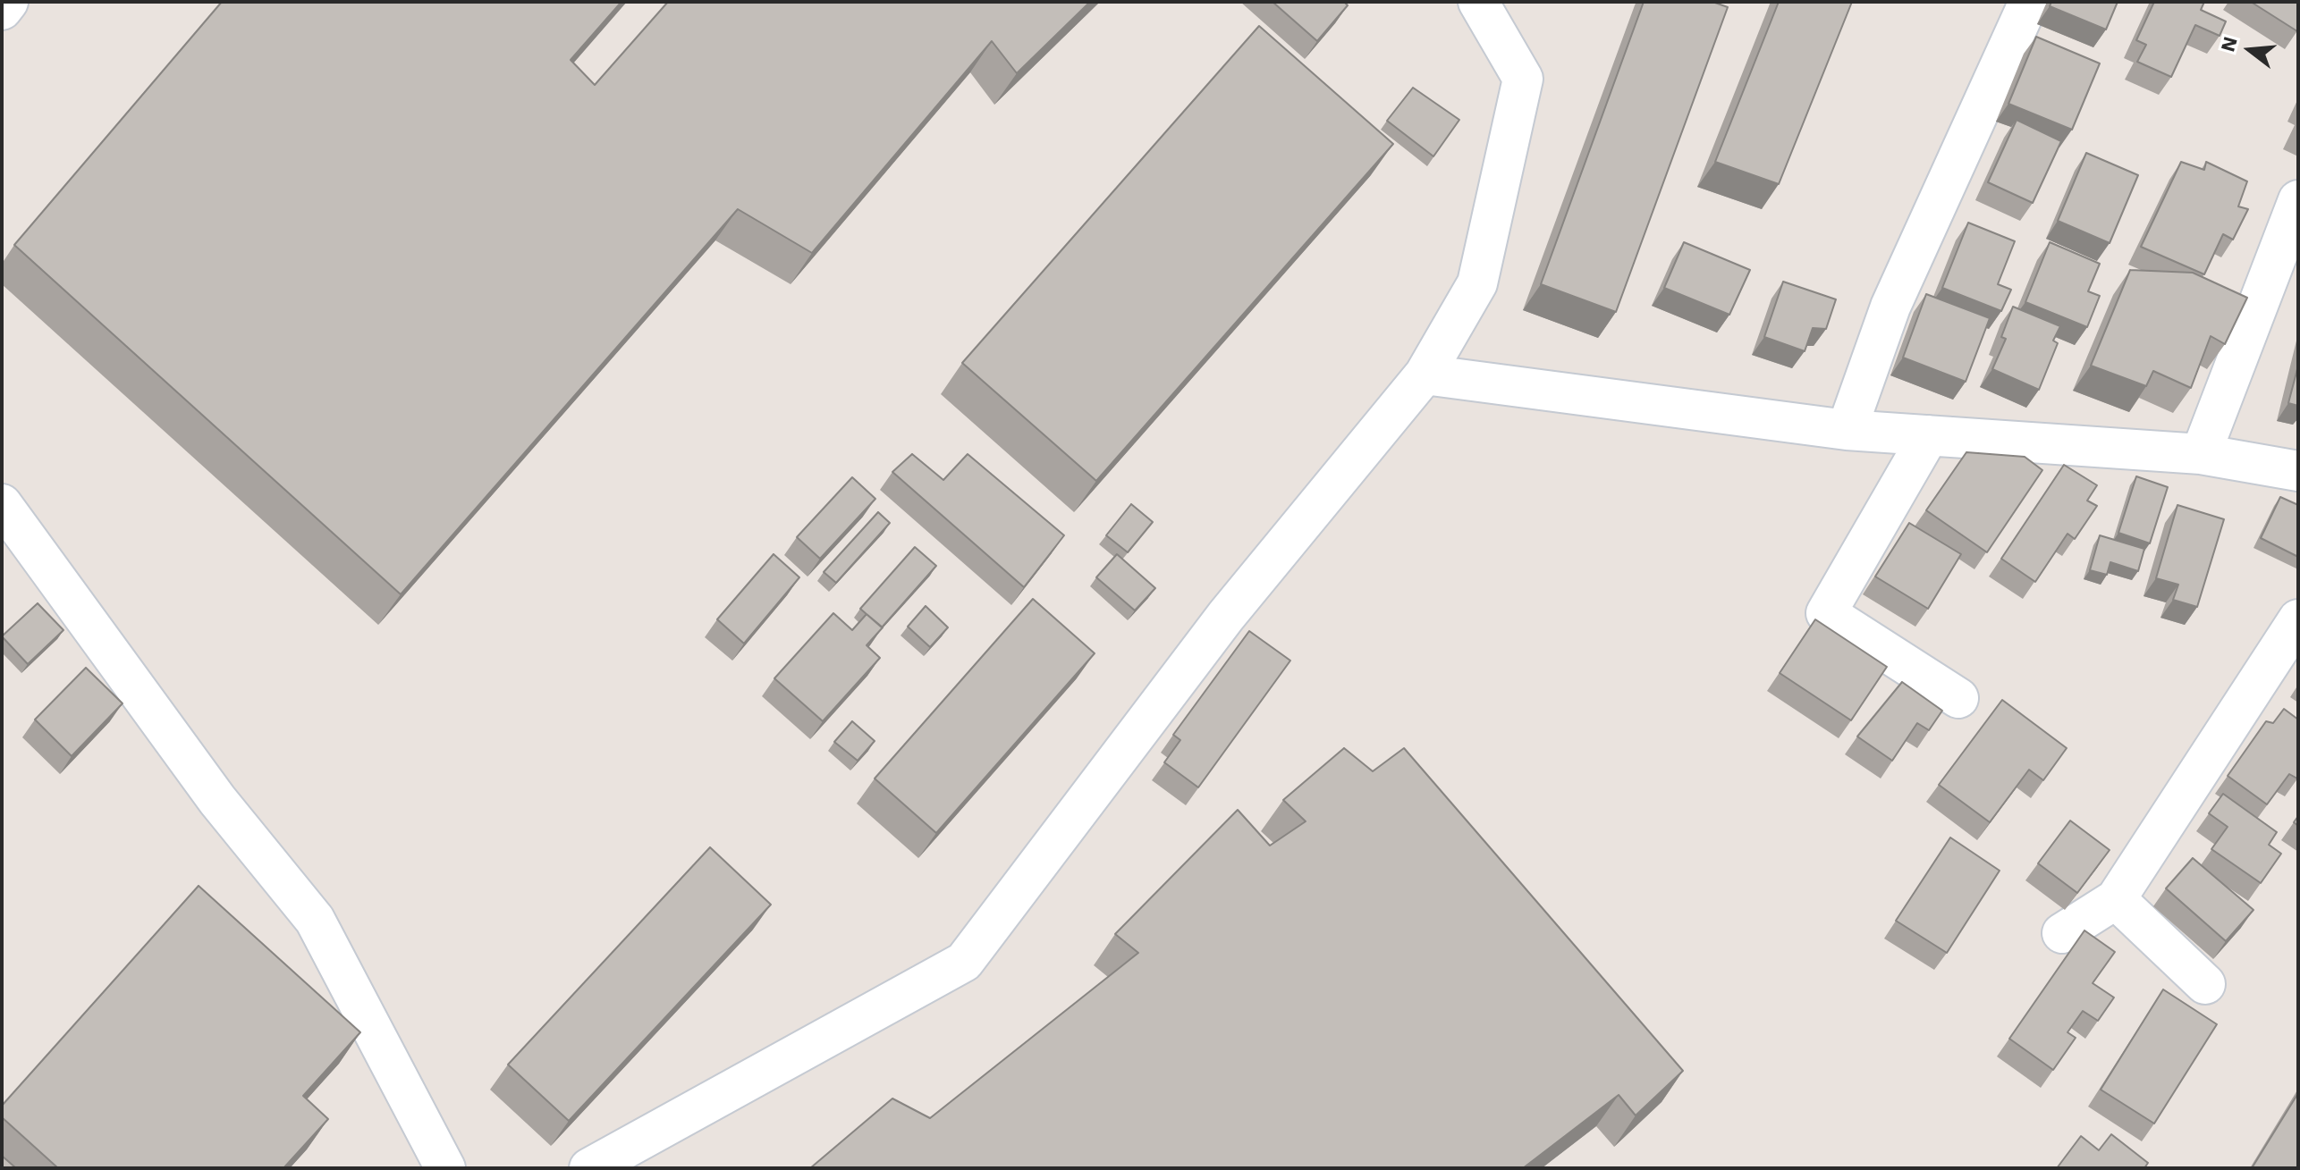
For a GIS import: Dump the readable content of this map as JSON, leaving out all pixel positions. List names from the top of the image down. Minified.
{"north":"left"}
